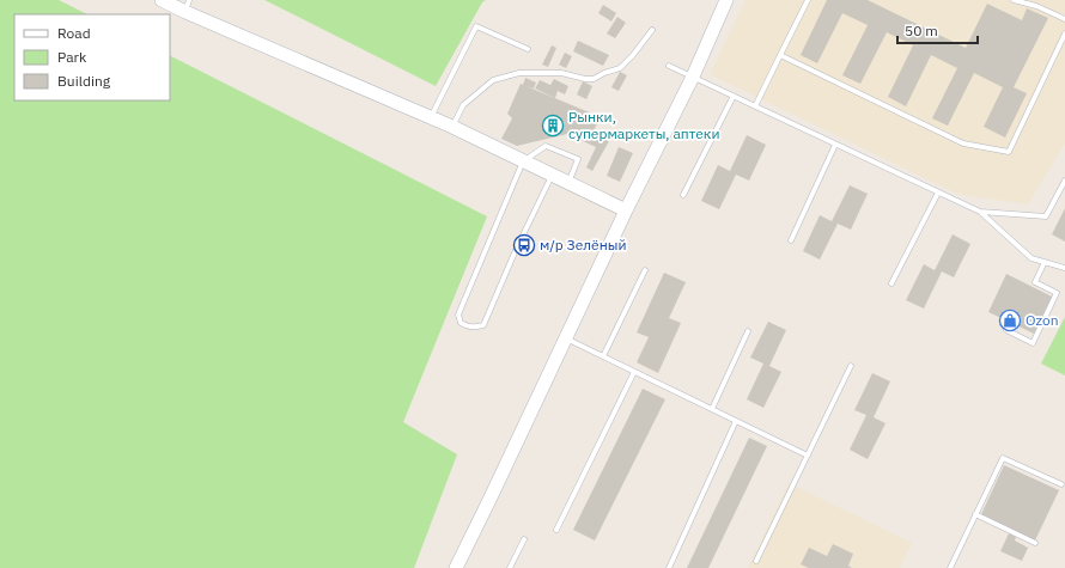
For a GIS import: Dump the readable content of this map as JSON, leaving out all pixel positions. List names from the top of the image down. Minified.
{"places":{"building":["Рынки, супермаркеты, аптеки"],"bus stop":["м/р Зелёный"],"shop":["Ozon"]},"legend":["Road","Park","Building"],"scale_bar":"50 m"}
